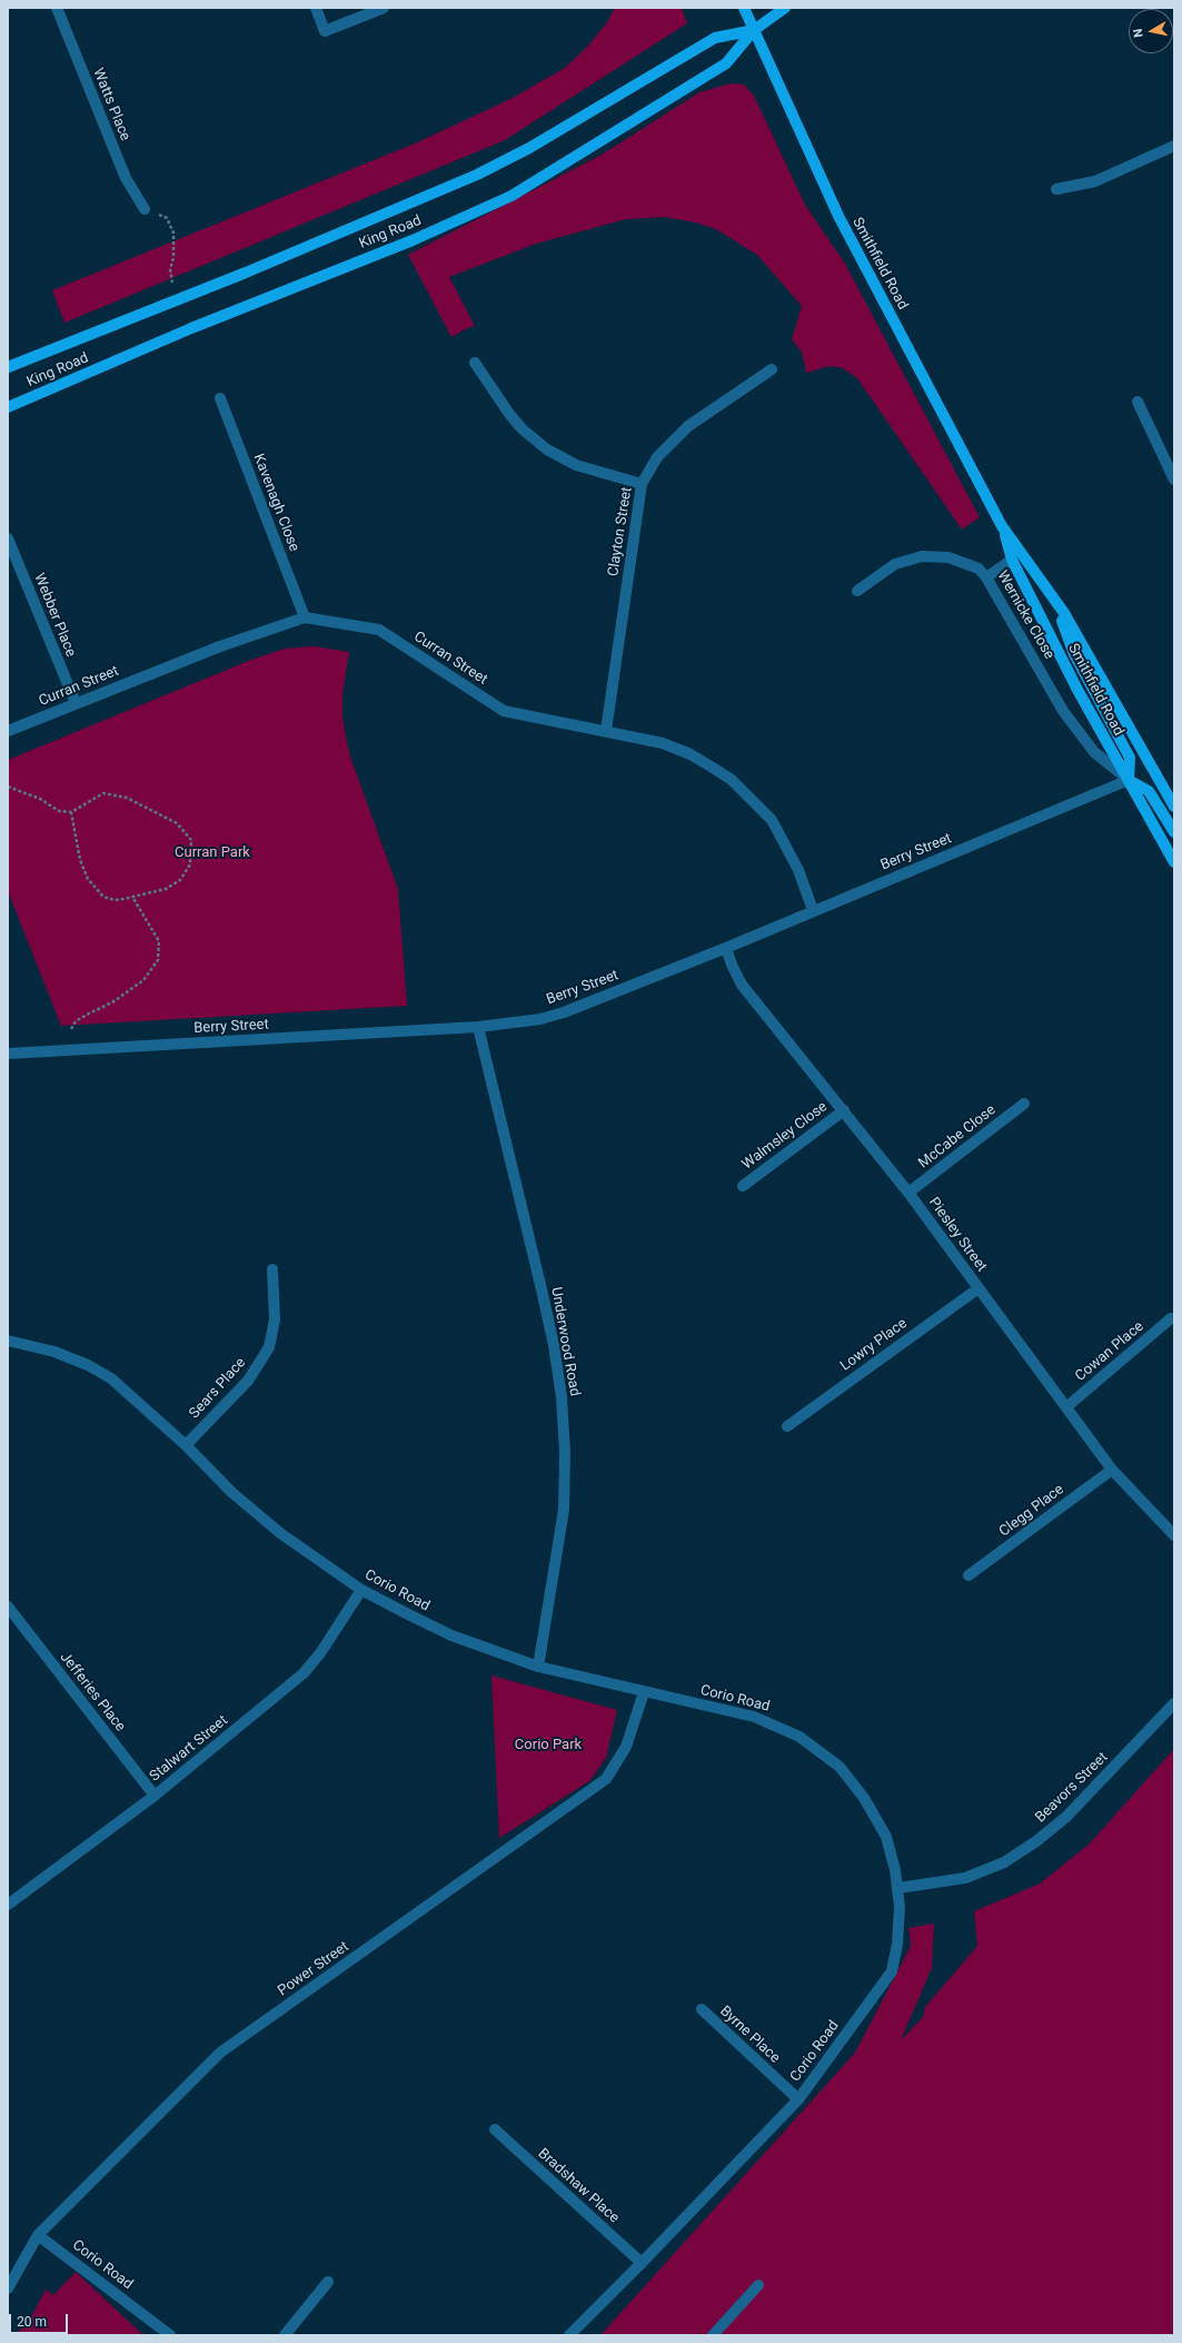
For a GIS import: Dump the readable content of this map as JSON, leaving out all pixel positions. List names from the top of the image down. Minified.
{"streets":{"main road":["King Road","Smithfield Road"],"street":["Watts Place","Kavenagh Close","Clayton Street","Webber Place","Wernicke Close","Curran Street","Berry Street","Walmsley Close","McCabe Close","Piesley Street","Underwood Road","Lowry Place","Cowan Place","Sears Place","Clegg Place","Corio Road","Jefferies Place","Stalwart Street","Beavors Street","Power Street","Byrne Place","Bradshaw Place"]},"crossings":[["King Road","Smithfield Road"],["Smithfield Road","Wernicke Close"],["Smithfield Road","Berry Street"],["Kavenagh Close","Curran Street"],["Clayton Street","Curran Street"],["Webber Place","Curran Street"],["Wernicke Close","Berry Street"],["Curran Street","Berry Street"],["Berry Street","Piesley Street"],["Berry Street","Underwood Road"],["Walmsley Close","Piesley Street"],["McCabe Close","Piesley Street"],["Piesley Street","Lowry Place"],["Piesley Street","Cowan Place"],["Piesley Street","Clegg Place"],["Underwood Road","Corio Road"],["Sears Place","Corio Road"],["Corio Road","Stalwart Street"],["Corio Road","Beavors Street"],["Corio Road","Power Street"],["Corio Road","Byrne Place"],["Corio Road","Bradshaw Place"],["Jefferies Place","Stalwart Street"]],"parks":["Curran Park","Corio Park"],"scale_bar":"20 m","north":"left"}
